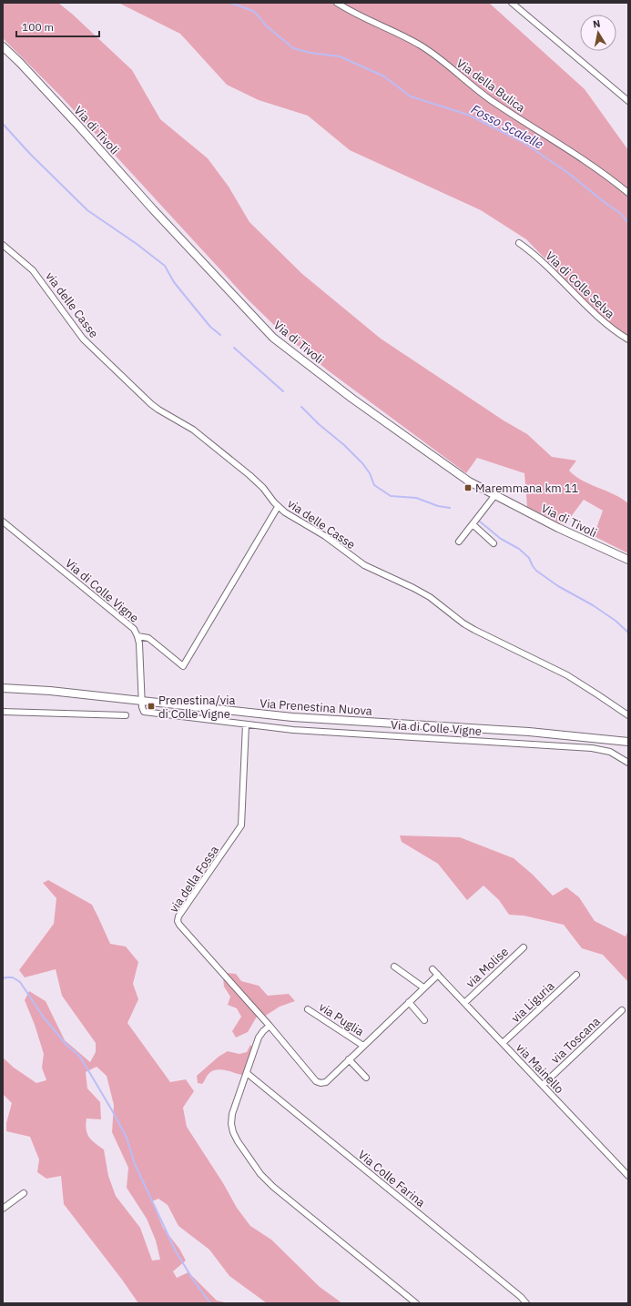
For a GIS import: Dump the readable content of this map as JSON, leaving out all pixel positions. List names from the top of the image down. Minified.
{"streets":{"main road":["Via di Tivoli","Via Prenestina Nuova"],"street":["Via della Bulica","Via di Colle Selva","via delle Casse","Via di Colle Vigne","via della Fossa","via Molise","via Liguria","via Puglia","via Toscana","via Mainello","Via Colle Farina"]},"crossings":[["Via di Colle Vigne","Via Prenestina Nuova"],["Via di Colle Vigne","via della Fossa"],["via Molise","via Mainello"],["via Liguria","via Mainello"],["via Toscana","via Mainello"]],"water":["Fosso Scalelle"],"places":{"transit":["Maremmana km 11","Prenestina/via di Colle Vigne"]},"scale_bar":"100 m","north":"top"}
